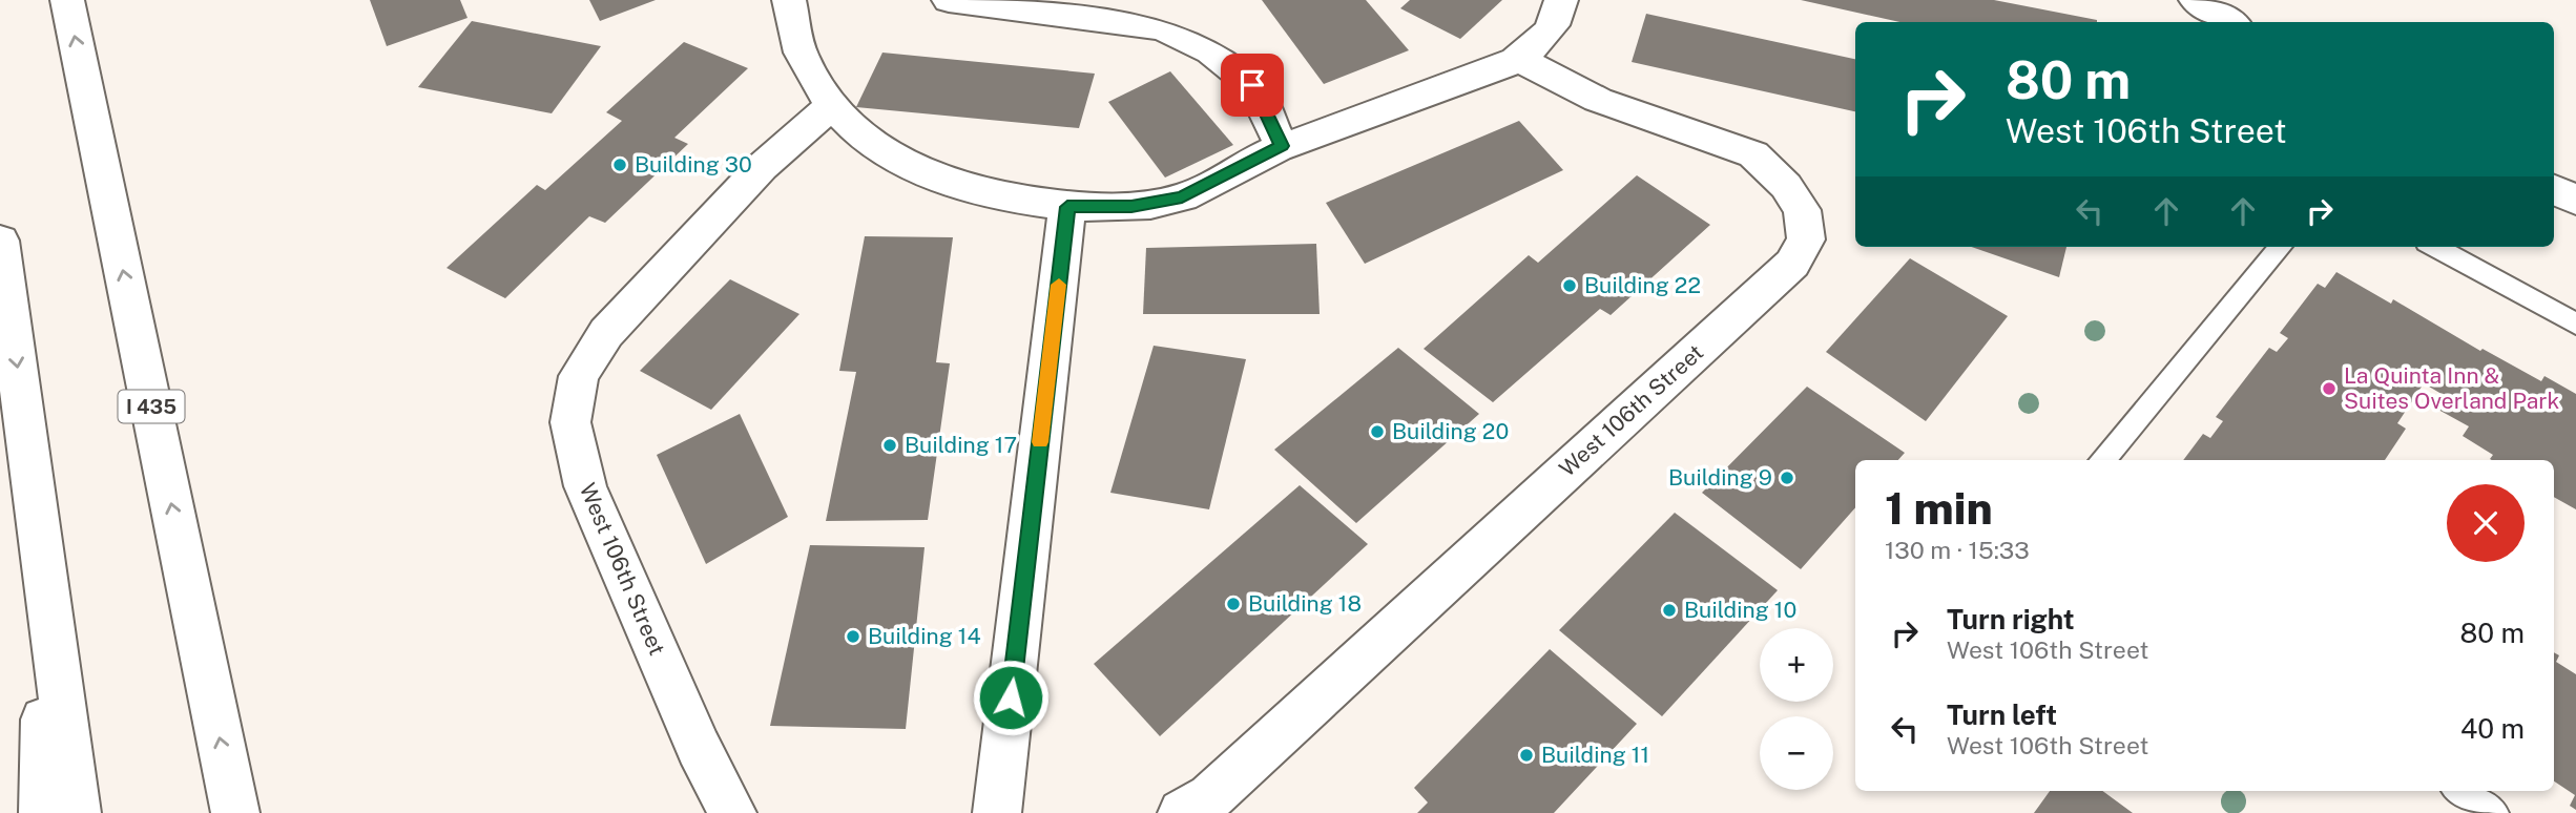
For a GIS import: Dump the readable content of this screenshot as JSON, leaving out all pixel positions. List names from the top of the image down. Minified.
{"streets":{"main road":["I 435","West 106th Street"]},"places":["Building 30","Building 22","La Quinta Inn & Suites Overland Park","Building 20","Building 17","Building 9","Building 18","Building 10","Building 14","Building 11"],"page":{"turn":["80 m","West 106th Street"],"heading":["1 min","130 m · 15:33"],"list":[{"name":"Turn right","note":"West 106th Street","value":"80 m"},{"name":"Turn left","note":"West 106th Street","value":"40 m"}],"map_buttons":["+","−"]}}
